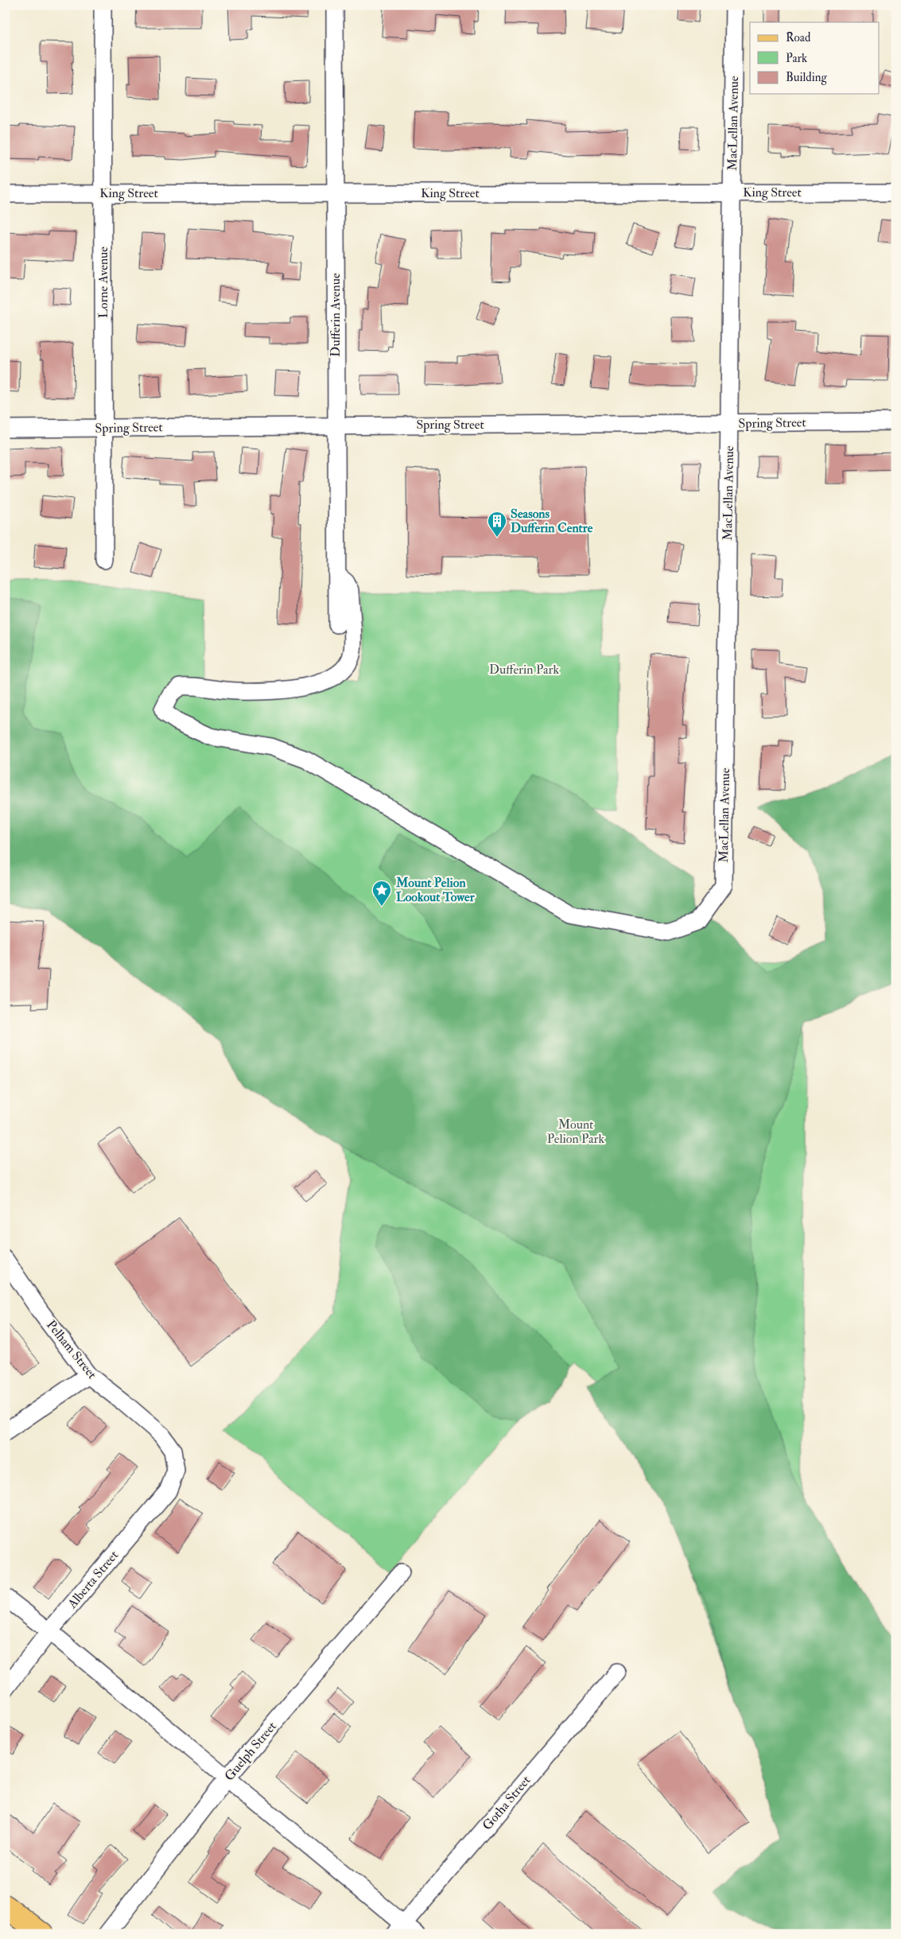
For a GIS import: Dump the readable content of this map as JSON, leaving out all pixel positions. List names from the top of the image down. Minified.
{"streets":{"street":["MacLellan Avenue","King Street","Lorne Avenue","Dufferin Avenue","Spring Street","Pelham Street","Alberta Street","Guelph Street","Gotha Street"]},"crossings":[["MacLellan Avenue","King Street"],["MacLellan Avenue","Dufferin Avenue"],["MacLellan Avenue","Spring Street"],["King Street","Lorne Avenue"],["King Street","Dufferin Avenue"],["Lorne Avenue","Spring Street"],["Dufferin Avenue","Spring Street"],["Pelham Street","Alberta Street"]],"parks":["Dufferin Park","Mount Pelion Park"],"places":{"building":["Seasons Dufferin Centre"],"place":["Mount Pelion Lookout Tower"]},"legend":["Road","Park","Building"]}
